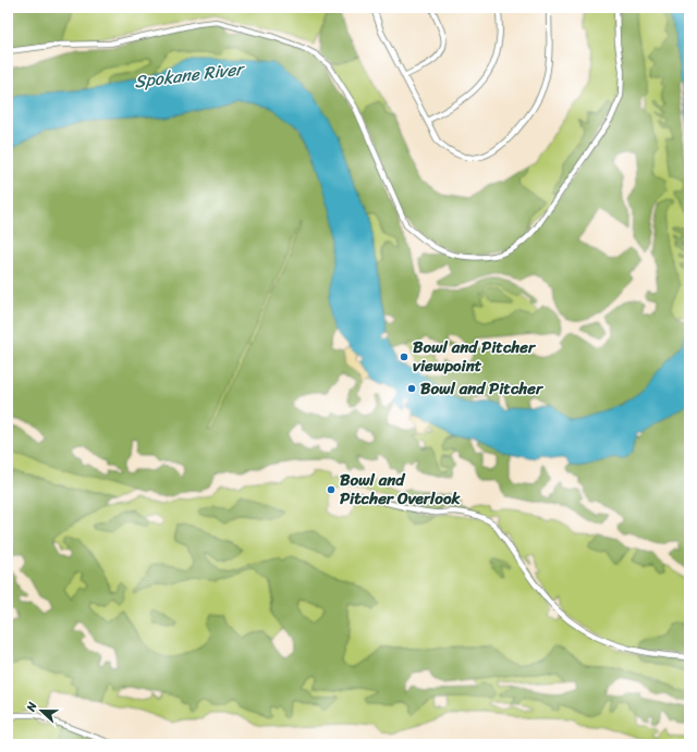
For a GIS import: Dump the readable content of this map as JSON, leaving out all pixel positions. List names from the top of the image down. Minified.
{"water":["Spokane River"],"places":["Bowl and Pitcher viewpoint","Bowl and Pitcher","Bowl and Pitcher Overlook"],"north":"left"}
